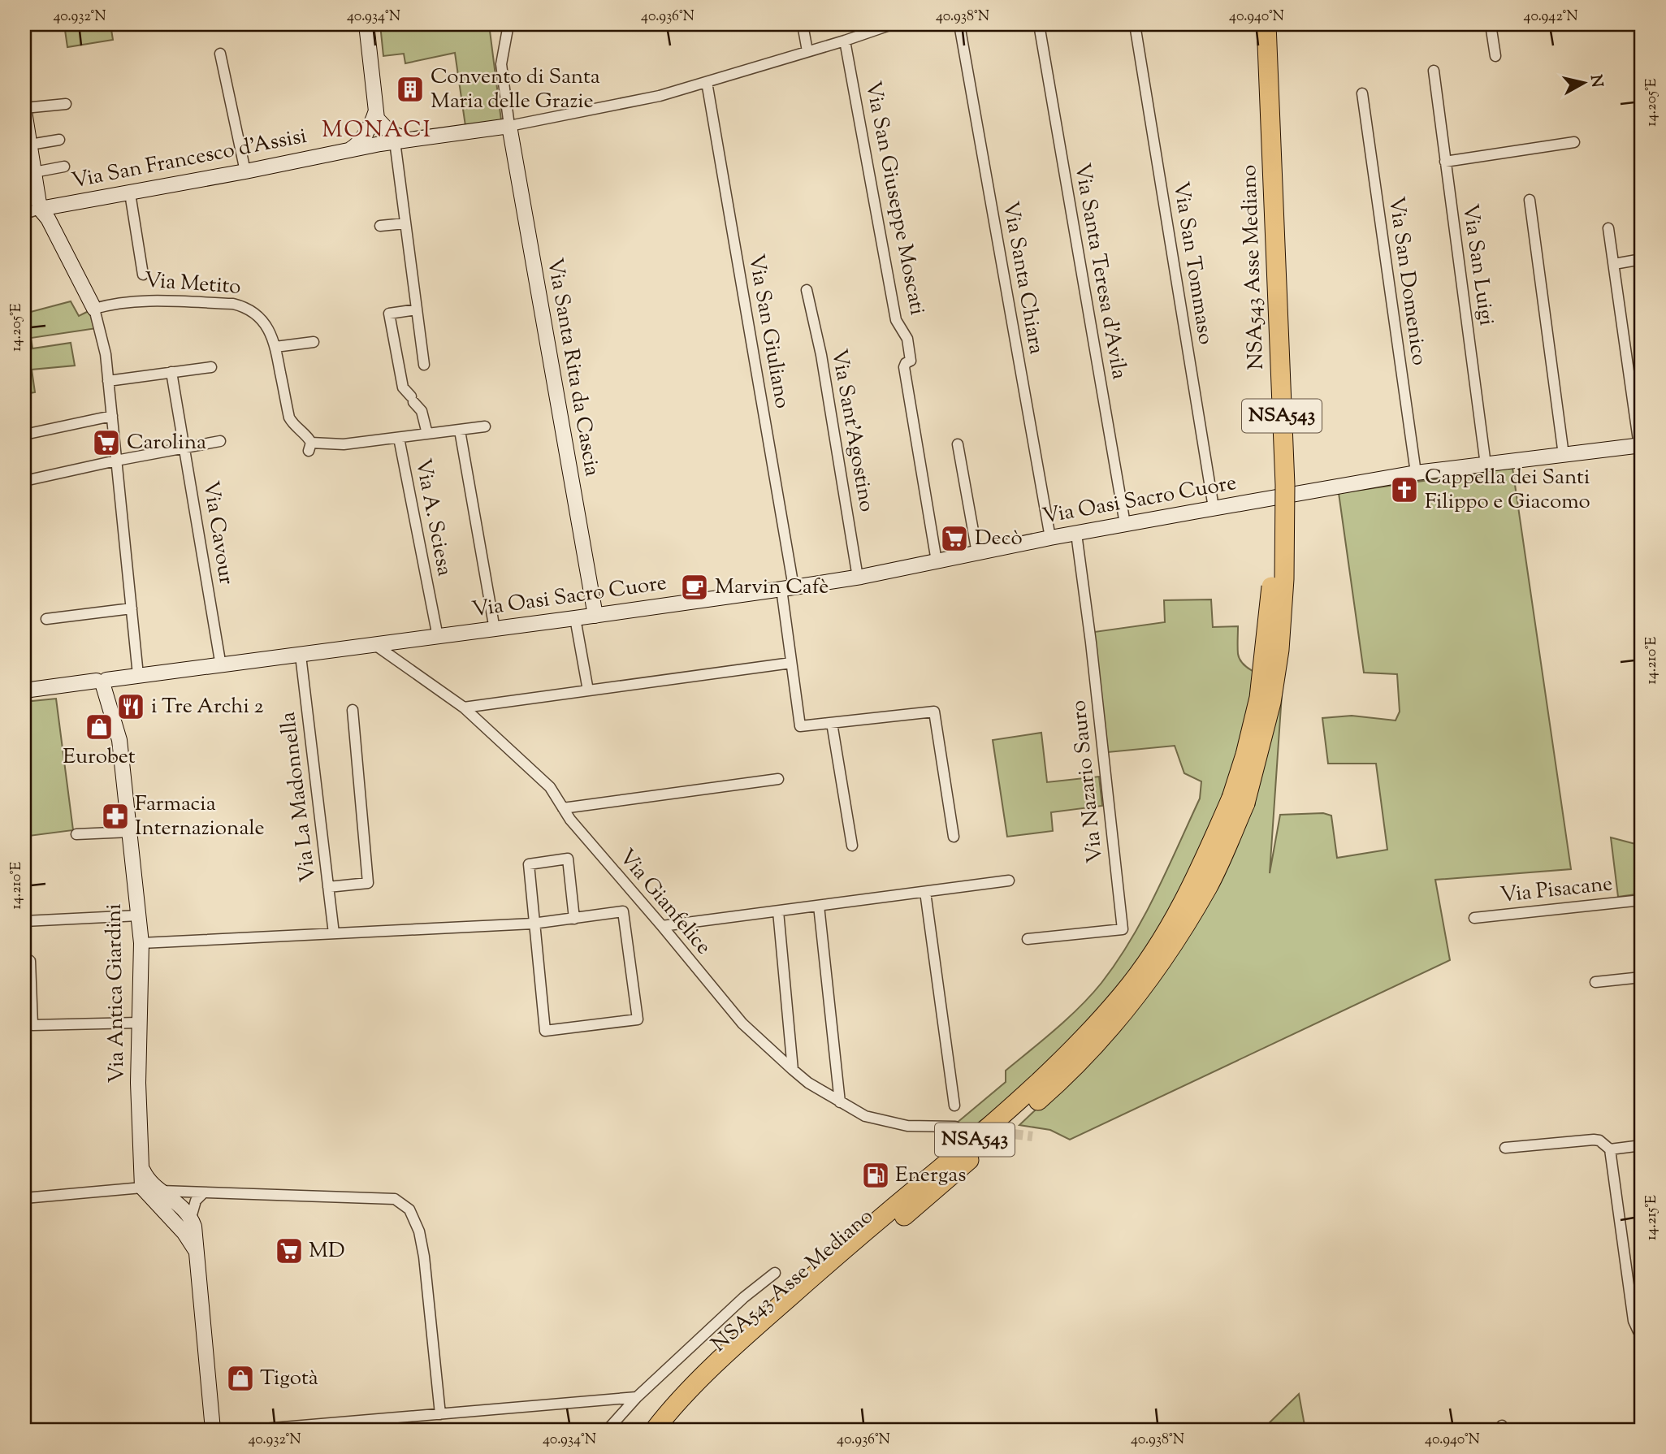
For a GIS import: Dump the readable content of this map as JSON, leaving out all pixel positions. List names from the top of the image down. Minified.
{"streets":{"highway":["NSA543 Asse Mediano","NSA543"],"street":["Via San Francesco d'Assisi","Via San Giuseppe Moscati","Via San Tommaso","Via San Luigi","Via Santa Teresa d'Avila","Via Santa Chiara","Via San Domenico","Via Metito","Via San Giuliano","Via Santa Rita da Cascia","Via Sant'Agostino","Via Oasi Sacro Cuore","Via A. Sciesa","Via Cavour","Via Nazario Sauro","Via La Madonnella","Via Pisacane","Via Gianfelice","Via Antica Giardini"]},"crossings":[["Via San Francesco d'Assisi","Via Santa Rita da Cascia"],["Via San Giuseppe Moscati","Via Oasi Sacro Cuore"],["Via San Tommaso","Via Oasi Sacro Cuore"],["Via San Luigi","Via Oasi Sacro Cuore"],["Via Santa Teresa d'Avila","Via Oasi Sacro Cuore"],["Via Santa Chiara","Via Oasi Sacro Cuore"],["Via San Domenico","Via Oasi Sacro Cuore"],["Via Metito","Via A. Sciesa"],["Via San Giuliano","Via Oasi Sacro Cuore"],["Via Santa Rita da Cascia","Via Oasi Sacro Cuore"],["Via Sant'Agostino","Via Oasi Sacro Cuore"],["Via Oasi Sacro Cuore","Via A. Sciesa"],["Via Oasi Sacro Cuore","Via Cavour"],["Via Oasi Sacro Cuore","Via Nazario Sauro"],["Via Oasi Sacro Cuore","Via La Madonnella"],["Via Oasi Sacro Cuore","Via Gianfelice"],["Via Oasi Sacro Cuore","Via Antica Giardini"]],"districts":["MONACI"],"places":{"building":["Convento di Santa Maria delle Grazie"],"supermarket":["Carolina","Decò","MD"],"church":["Cappella dei Santi Filippo e Giacomo"],"cafe":["Marvin Cafè"],"restaurant":["i Tre Archi 2"],"shop":["Eurobet","Tigotà"],"pharmacy":["Farmacia Internazionale"],"fuel station":["Energas"]},"north":"right","coordinates":["40.932°N","40.934°N","40.936°N","40.938°N","40.940°N","40.942°N","14.205°E","14.210°E","14.215°E"]}
